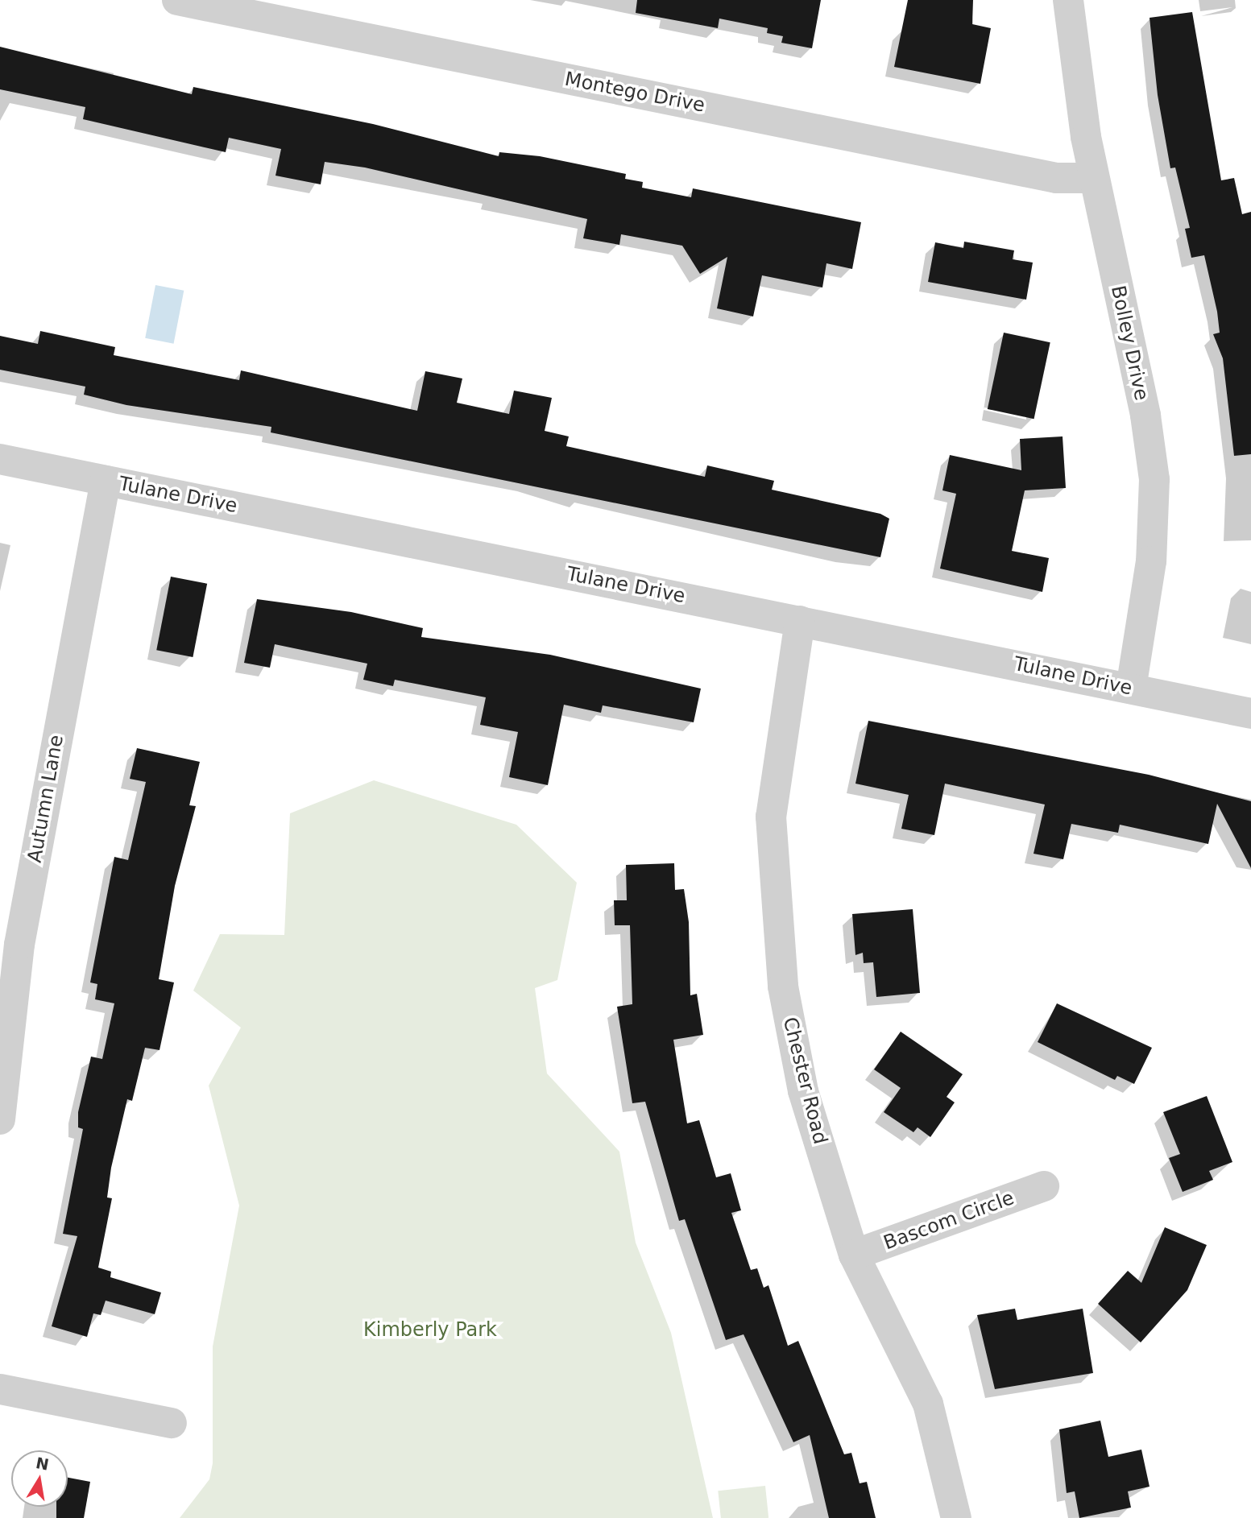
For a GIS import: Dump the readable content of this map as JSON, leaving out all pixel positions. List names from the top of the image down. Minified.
{"streets":{"street":["Montego Drive","Bolley Drive","Tulane Drive","Autumn Lane","Chester Road","Bascom Circle"]},"crossings":[["Montego Drive","Bolley Drive"],["Bolley Drive","Tulane Drive"],["Tulane Drive","Autumn Lane"],["Tulane Drive","Chester Road"],["Chester Road","Bascom Circle"]],"parks":["Kimberly Park"],"north":"top"}
